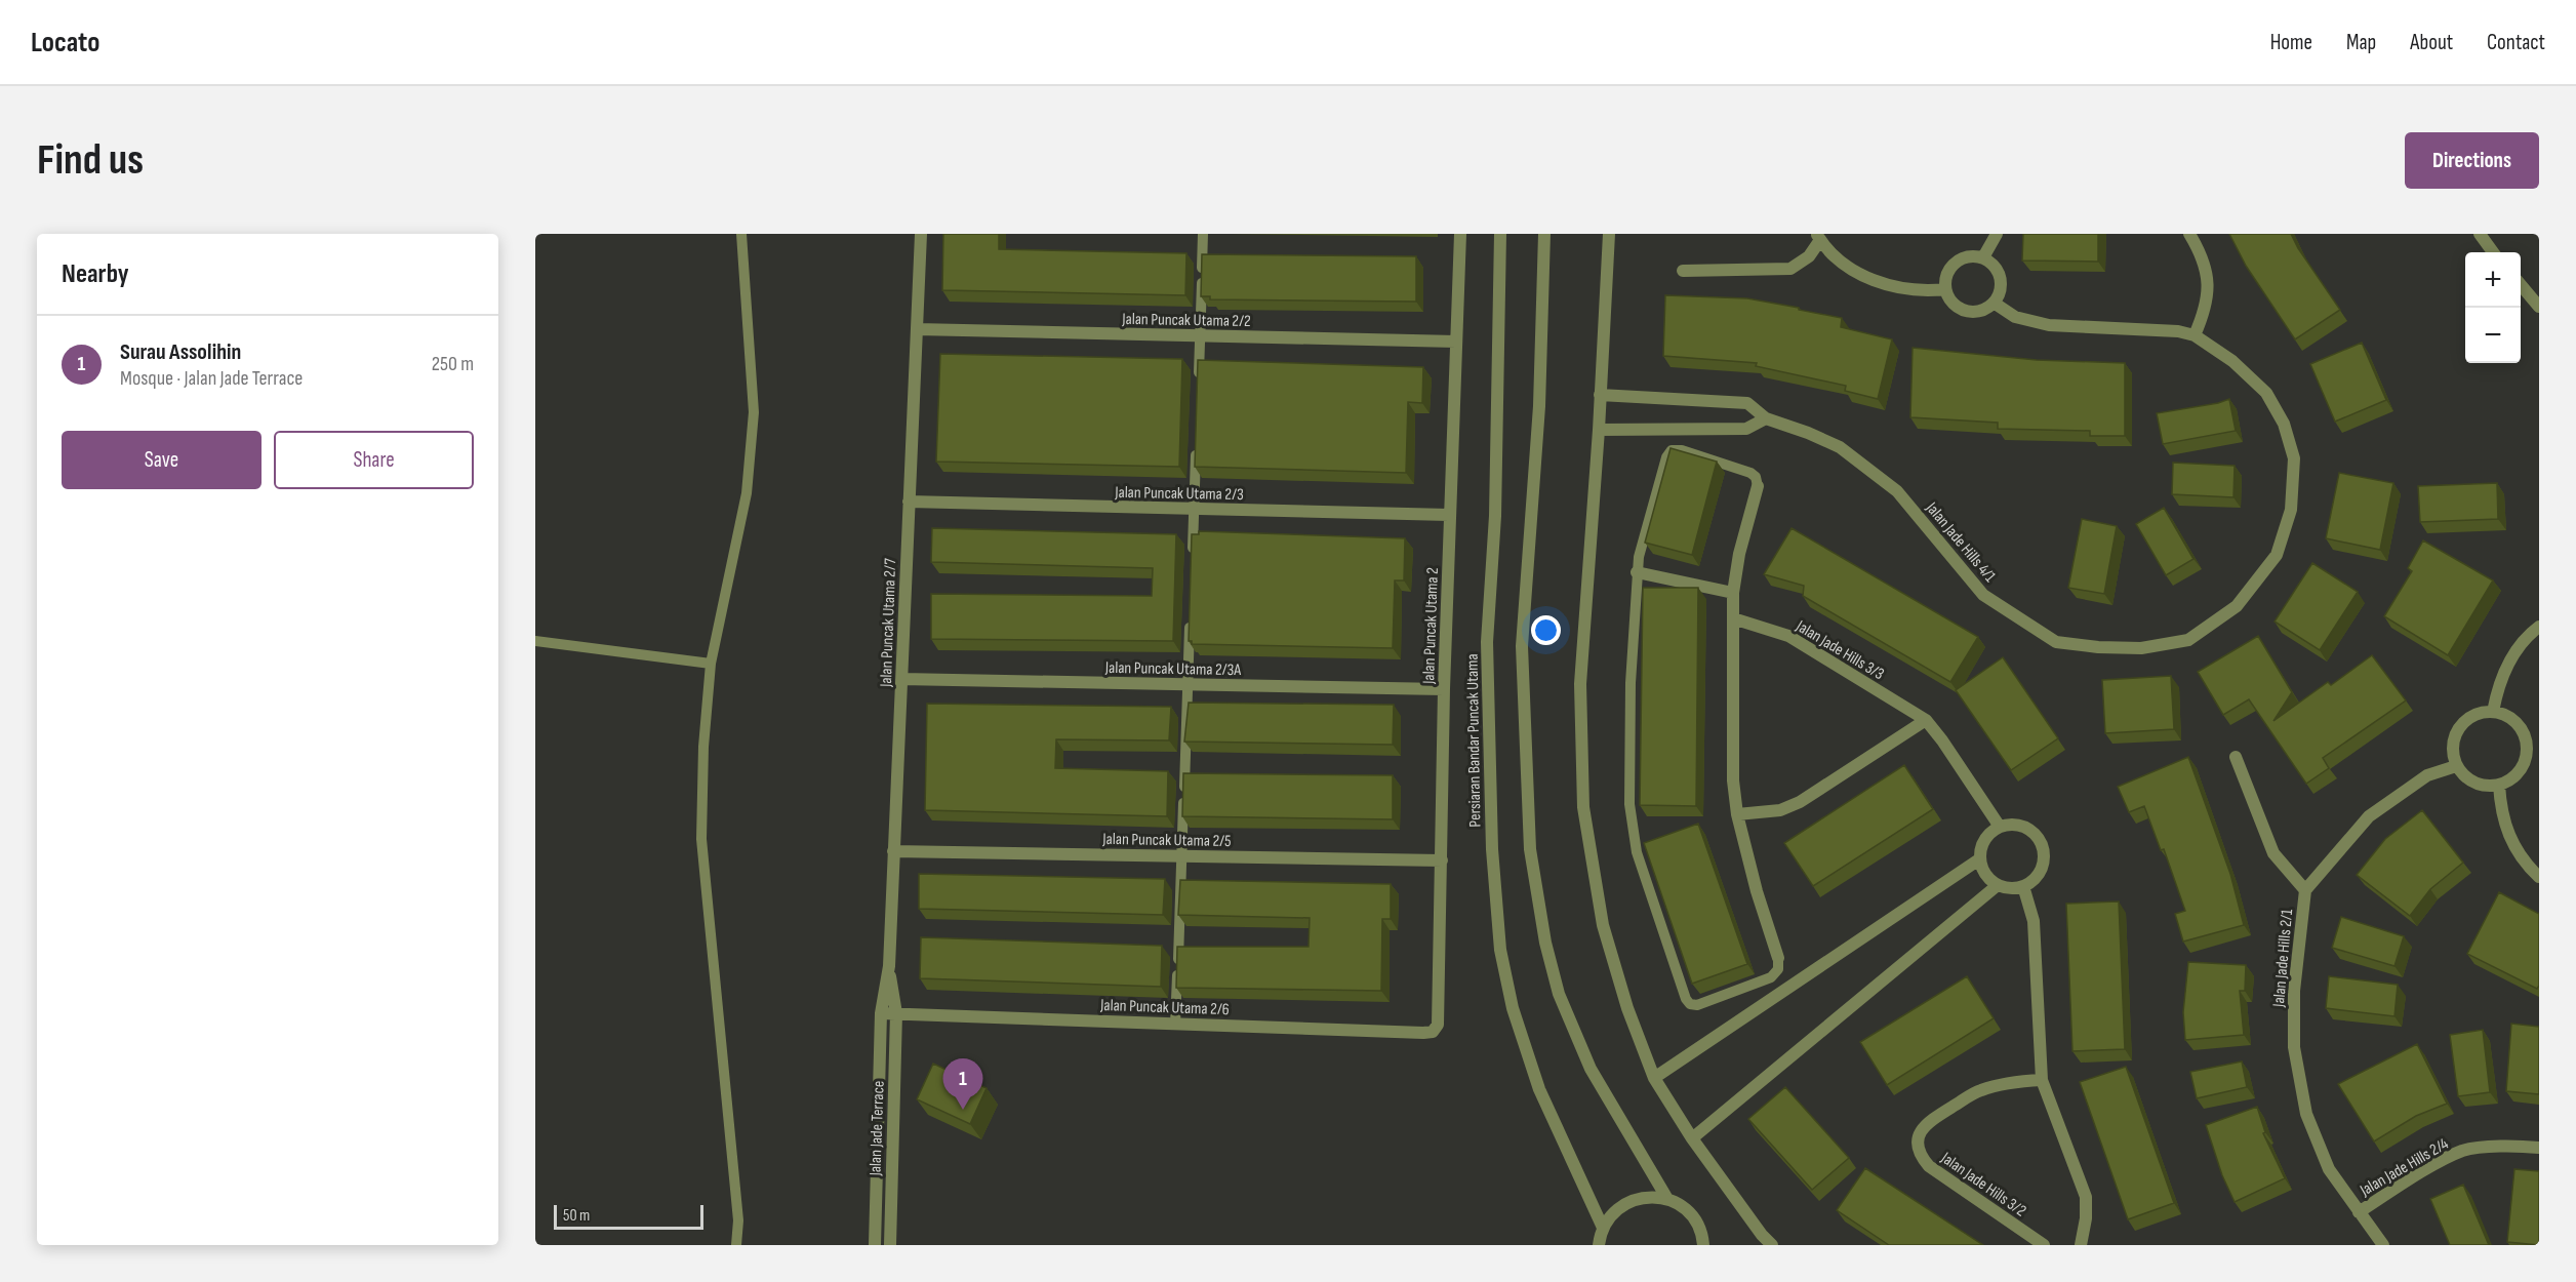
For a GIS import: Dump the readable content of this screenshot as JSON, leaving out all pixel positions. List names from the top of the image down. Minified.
{"streets":{"street":["Jalan Puncak Utama 2/2","Jalan Puncak Utama 2/3","Jalan Jade Hills 4/1","Jalan Puncak Utama 2/7","Jalan Puncak Utama 2","Jalan Jade Hills 3/3","Jalan Puncak Utama 2/3A","Persiaran Bandar Puncak Utama","Jalan Puncak Utama 2/5","Jalan Jade Hills 2/1","Jalan Puncak Utama 2/6","Jalan Jade Terrace","Jalan Jade Hills 2/4","Jalan Jade Hills 3/2"]},"crossings":[["Jalan Puncak Utama 2/2","Jalan Puncak Utama 2/7"],["Jalan Puncak Utama 2/2","Jalan Puncak Utama 2"],["Jalan Puncak Utama 2/3","Jalan Puncak Utama 2/7"],["Jalan Puncak Utama 2/3","Jalan Puncak Utama 2"],["Jalan Puncak Utama 2/7","Jalan Puncak Utama 2/3A"],["Jalan Puncak Utama 2/7","Jalan Puncak Utama 2/5"],["Jalan Puncak Utama 2/7","Jalan Puncak Utama 2/6"],["Jalan Puncak Utama 2/7","Jalan Jade Terrace"],["Jalan Puncak Utama 2","Jalan Puncak Utama 2/3A"],["Jalan Puncak Utama 2","Jalan Puncak Utama 2/5"],["Jalan Puncak Utama 2","Jalan Puncak Utama 2/6"],["Jalan Jade Hills 2/1","Jalan Jade Hills 2/4"],["Jalan Puncak Utama 2/6","Jalan Jade Terrace"]],"scale_bar":"50 m","page":{"header":"Locato","nav":["Home","Map","About","Contact"],"buttons":["Directions",["Save","Share"]],"title":"Find us","heading":"Nearby","map_buttons":["+","−"],"list":[{"mark":"1","name":"Surau Assolihin","note":"Mosque · Jalan Jade Terrace","value":"250 m"}],"pins":"1","scale":"50 m"}}
